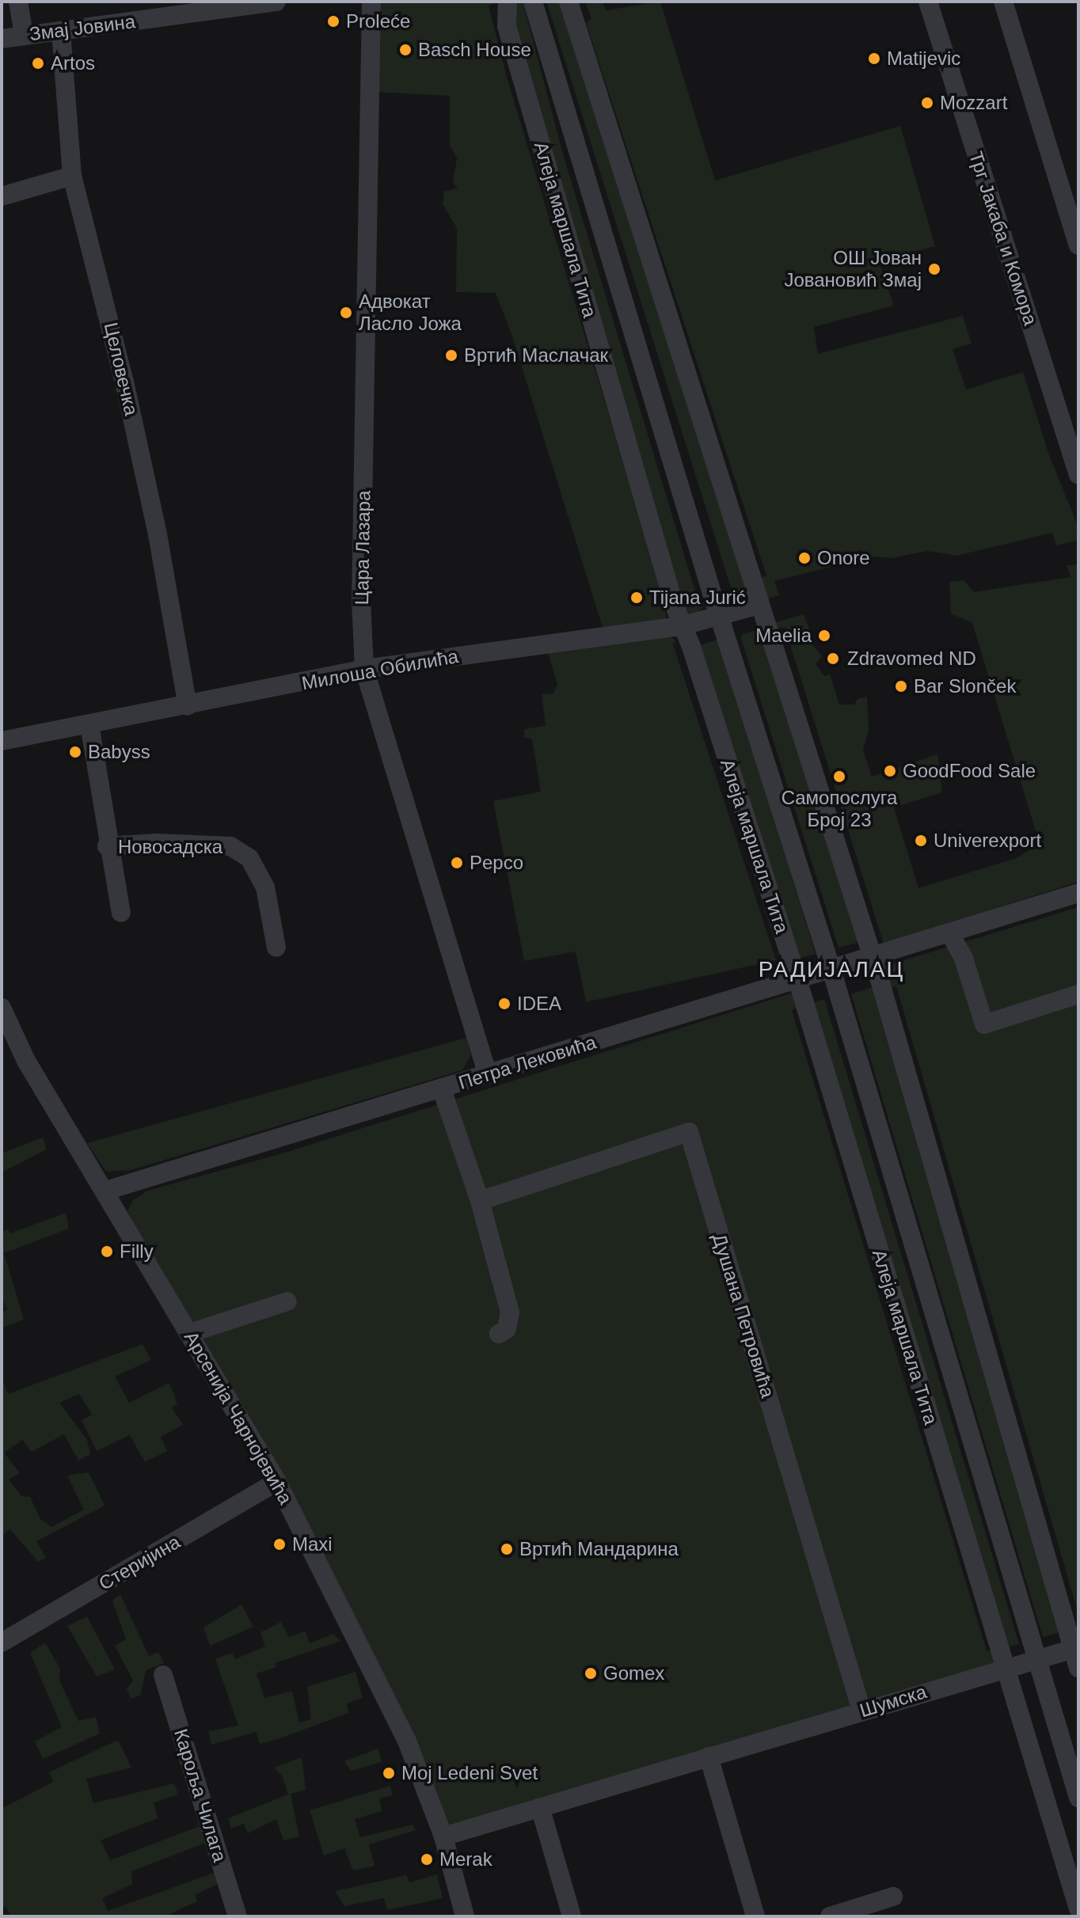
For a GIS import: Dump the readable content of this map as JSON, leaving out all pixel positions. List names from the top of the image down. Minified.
{"streets":{"street":["Змај Јовина","Алеја маршала Тита","Трг Јакаба и Комора","Целовечка","Цара Лазара","Милоша Обилића","Новосадска","Петра Лековића","Душана Петровића","Арсенија Чарнојевића","Стеријина","Шумска","Кароља Чилага"]},"crossings":[["Змај Јовина","Целовечка"],["Алеја маршала Тита","Милоша Обилића"],["Алеја маршала Тита","Петра Лековића"],["Алеја маршала Тита","Шумска"],["Целовечка","Милоша Обилића"],["Цара Лазара","Милоша Обилића"],["Цара Лазара","Петра Лековића"],["Милоша Обилића","Новосадска"],["Петра Лековића","Арсенија Чарнојевића"],["Душана Петровића","Шумска"],["Арсенија Чарнојевића","Стеријина"],["Арсенија Чарнојевића","Шумска"]],"districts":["РАДИЈАЛАЦ"],"places":["Proleće","Basch House","Matijevic","Artos","Mozzart","ОШ Јован Јовановић Змај","Адвокат Ласло Јожа","Вртић Маслачак","Onore","Tijana Jurić","Maelia","Zdravomed ND","Bar Slonček","Babyss","GoodFood Sale","Самопослуга Број 23","Univerexport","Pepco","IDEA","Filly","Maxi","Вртић Мандарина","Gomex","Moj Ledeni Svet","Merak"]}
